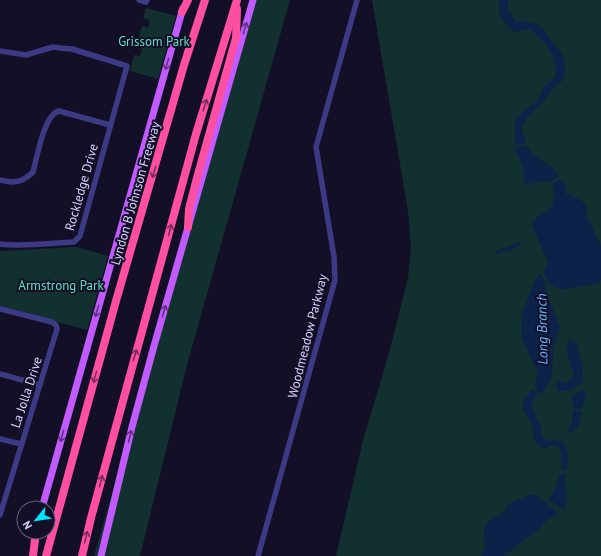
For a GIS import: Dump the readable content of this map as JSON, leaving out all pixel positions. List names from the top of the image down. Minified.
{"streets":{"highway":["Lyndon B Johnson Freeway"],"street":["Rockledge Drive","Woodmeadow Parkway","La Jolla Drive"]},"water":["Long Branch"],"parks":["Grissom Park","Armstrong Park"],"north":"bottom left"}
